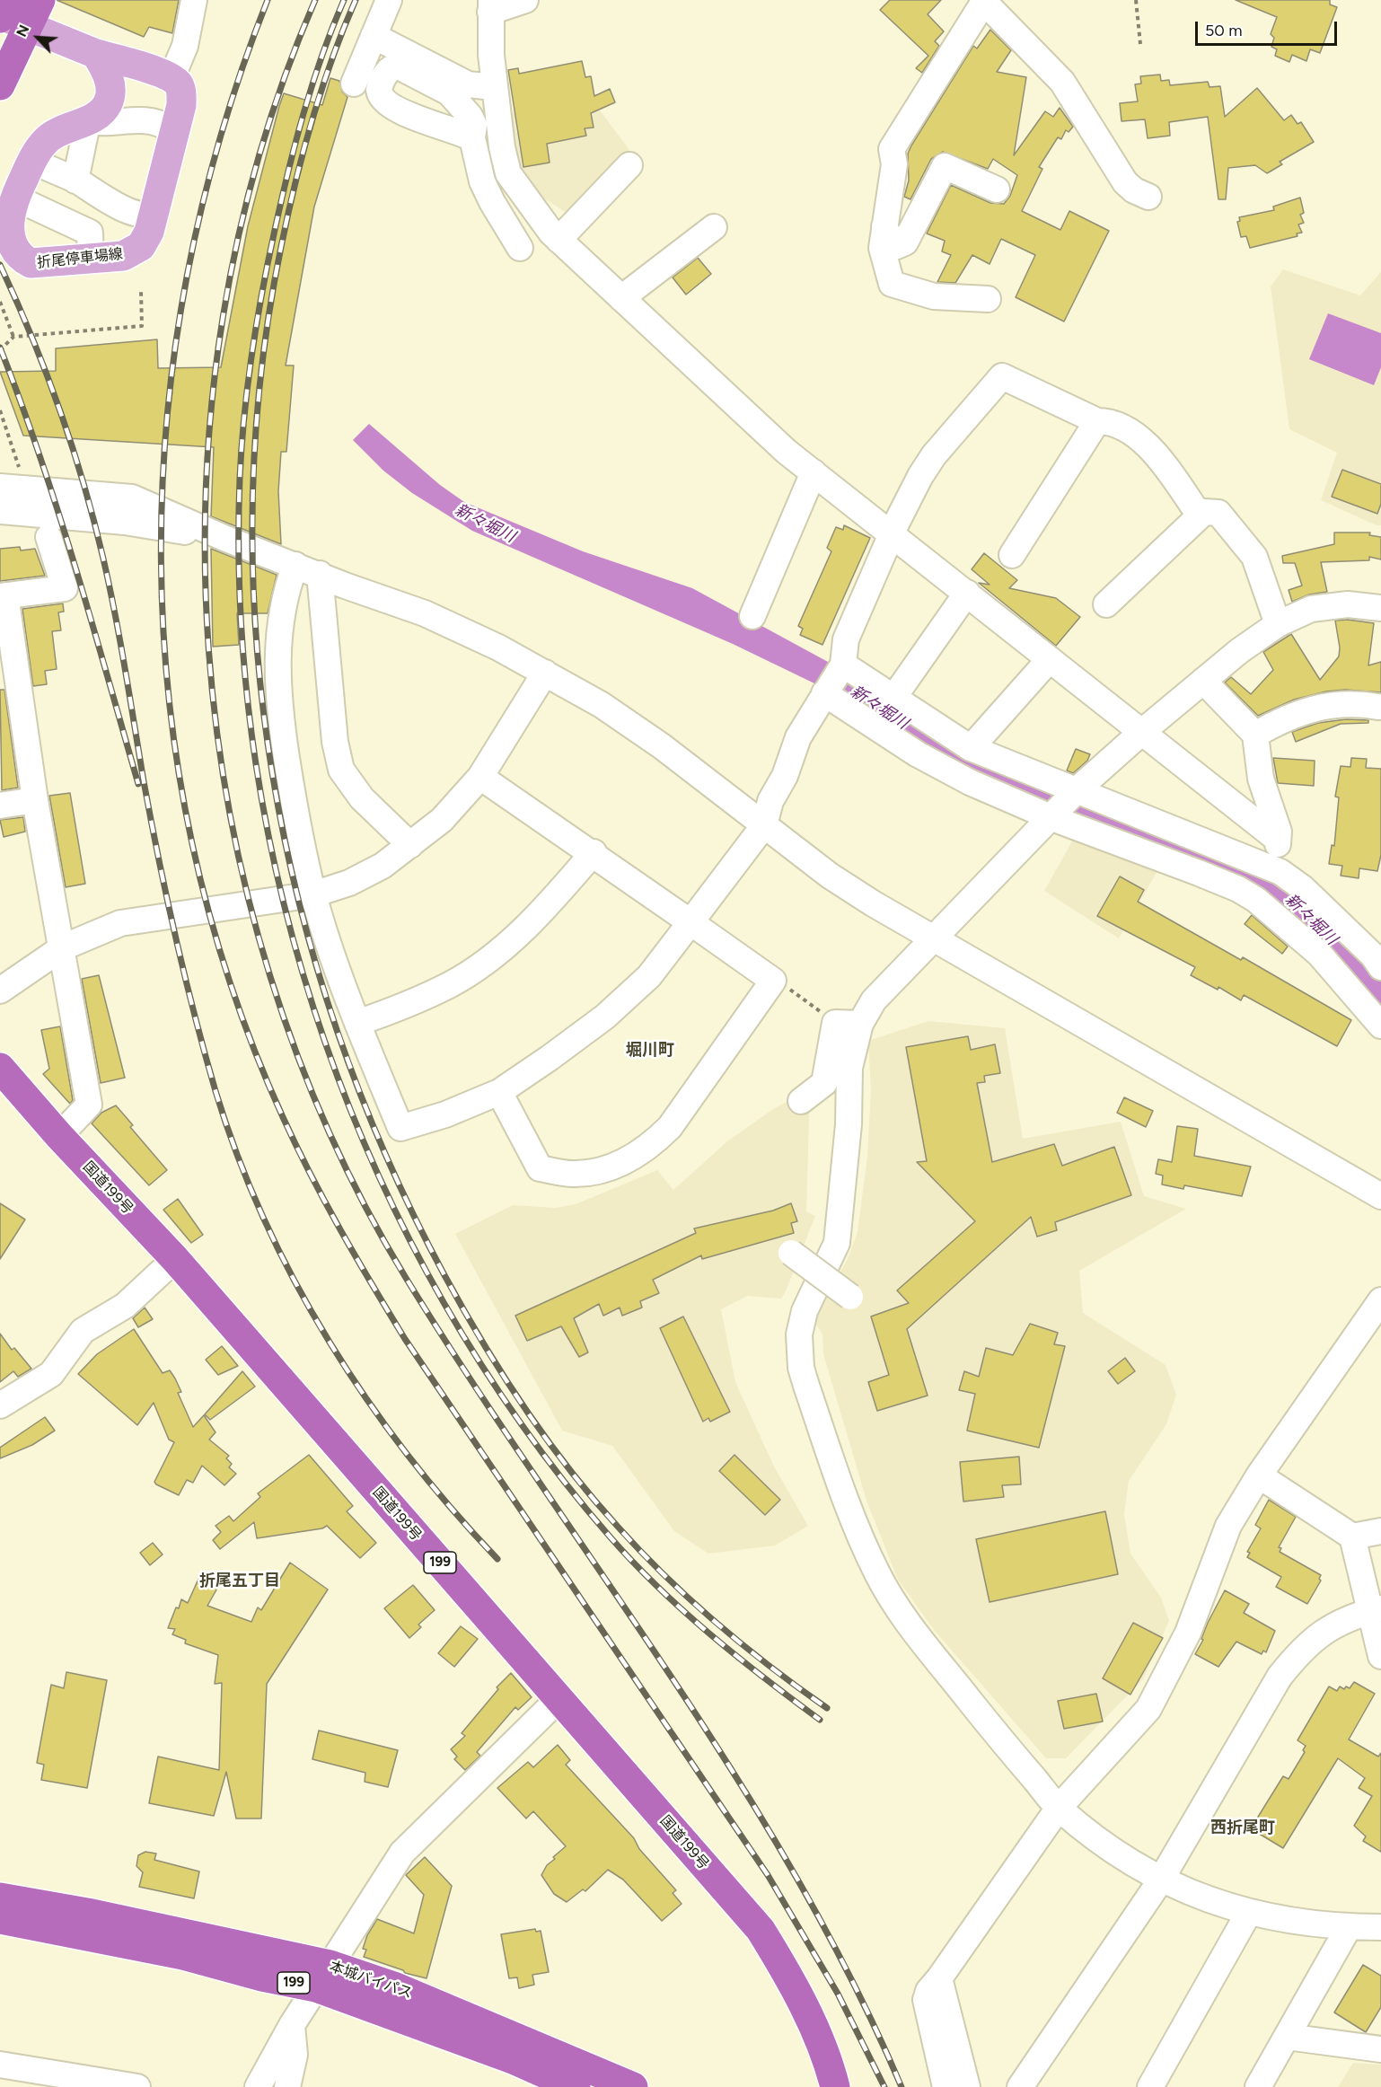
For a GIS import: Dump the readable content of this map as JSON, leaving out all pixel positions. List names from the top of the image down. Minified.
{"streets":{"highway":["国道199号","199","本城バイパス"],"main road":["折尾停車場線"]},"districts":["堀川町","折尾五丁目","西折尾町"],"water":["新々堀川"],"scale_bar":"50 m","north":"top left"}
